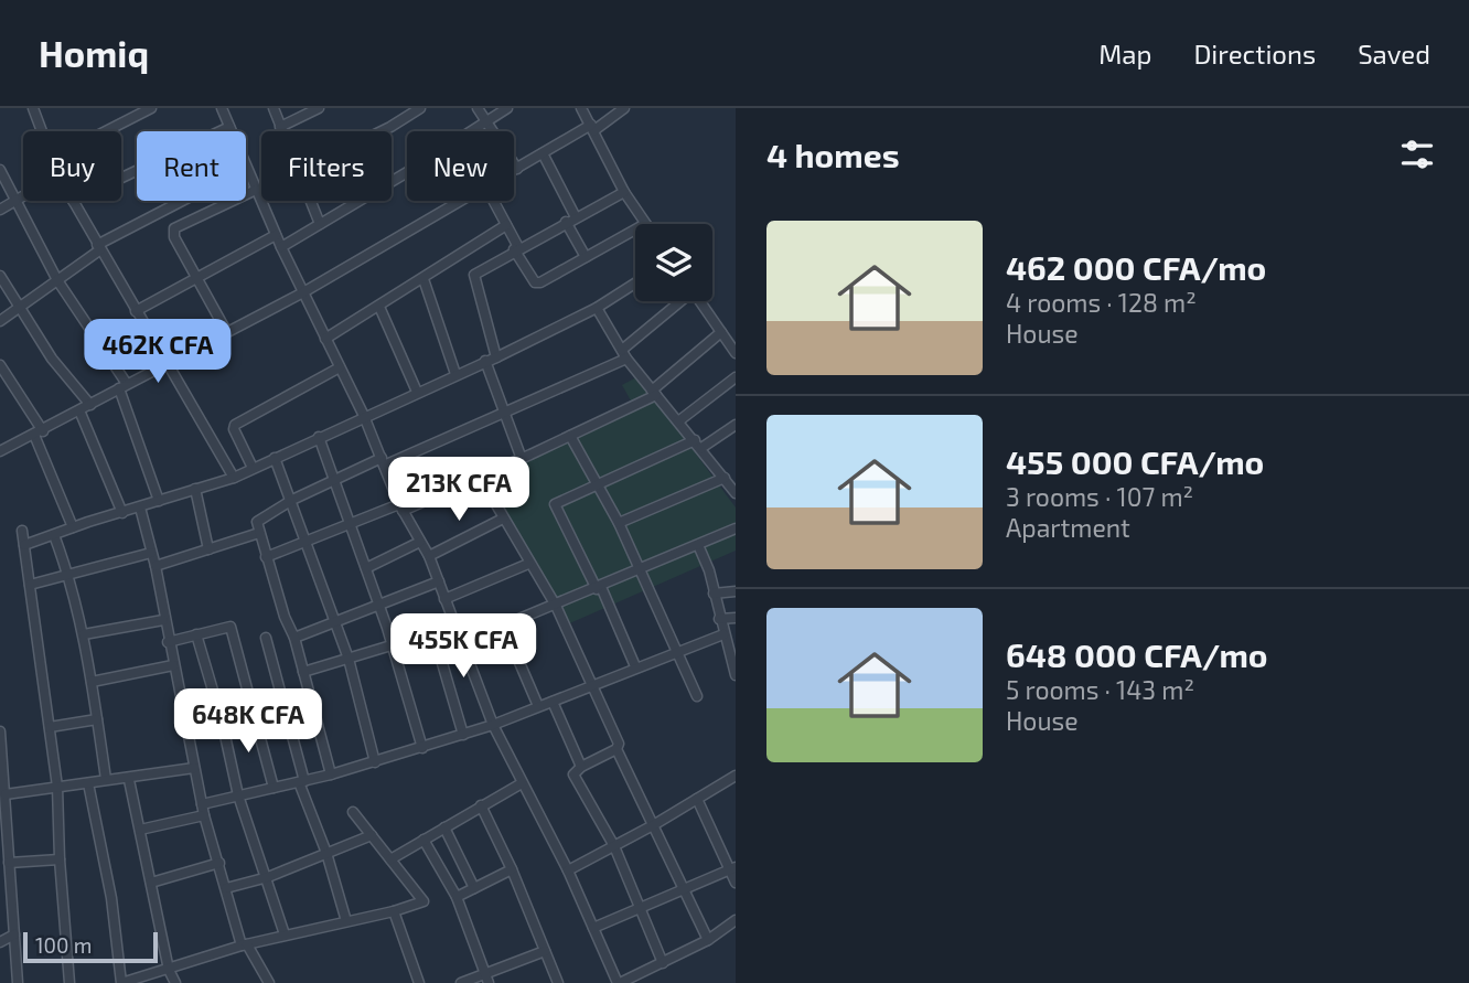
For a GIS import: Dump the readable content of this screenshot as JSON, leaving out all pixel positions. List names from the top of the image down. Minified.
{"scale_bar":"100 m","page":{"header":"Homiq","nav":["Map","Directions","Saved"],"heading":"4 homes","chip":["Buy","Rent","Filters","New"],"list":[{"name":"462 000 CFA/mo","note":"4 rooms · 128 m² · House"},{"name":"455 000 CFA/mo","note":"3 rooms · 107 m² · Apartment"},{"name":"648 000 CFA/mo","note":"5 rooms · 143 m² · House"}],"price":["462K CFA","213K CFA","455K CFA","648K CFA"],"scale":"100 m"}}
